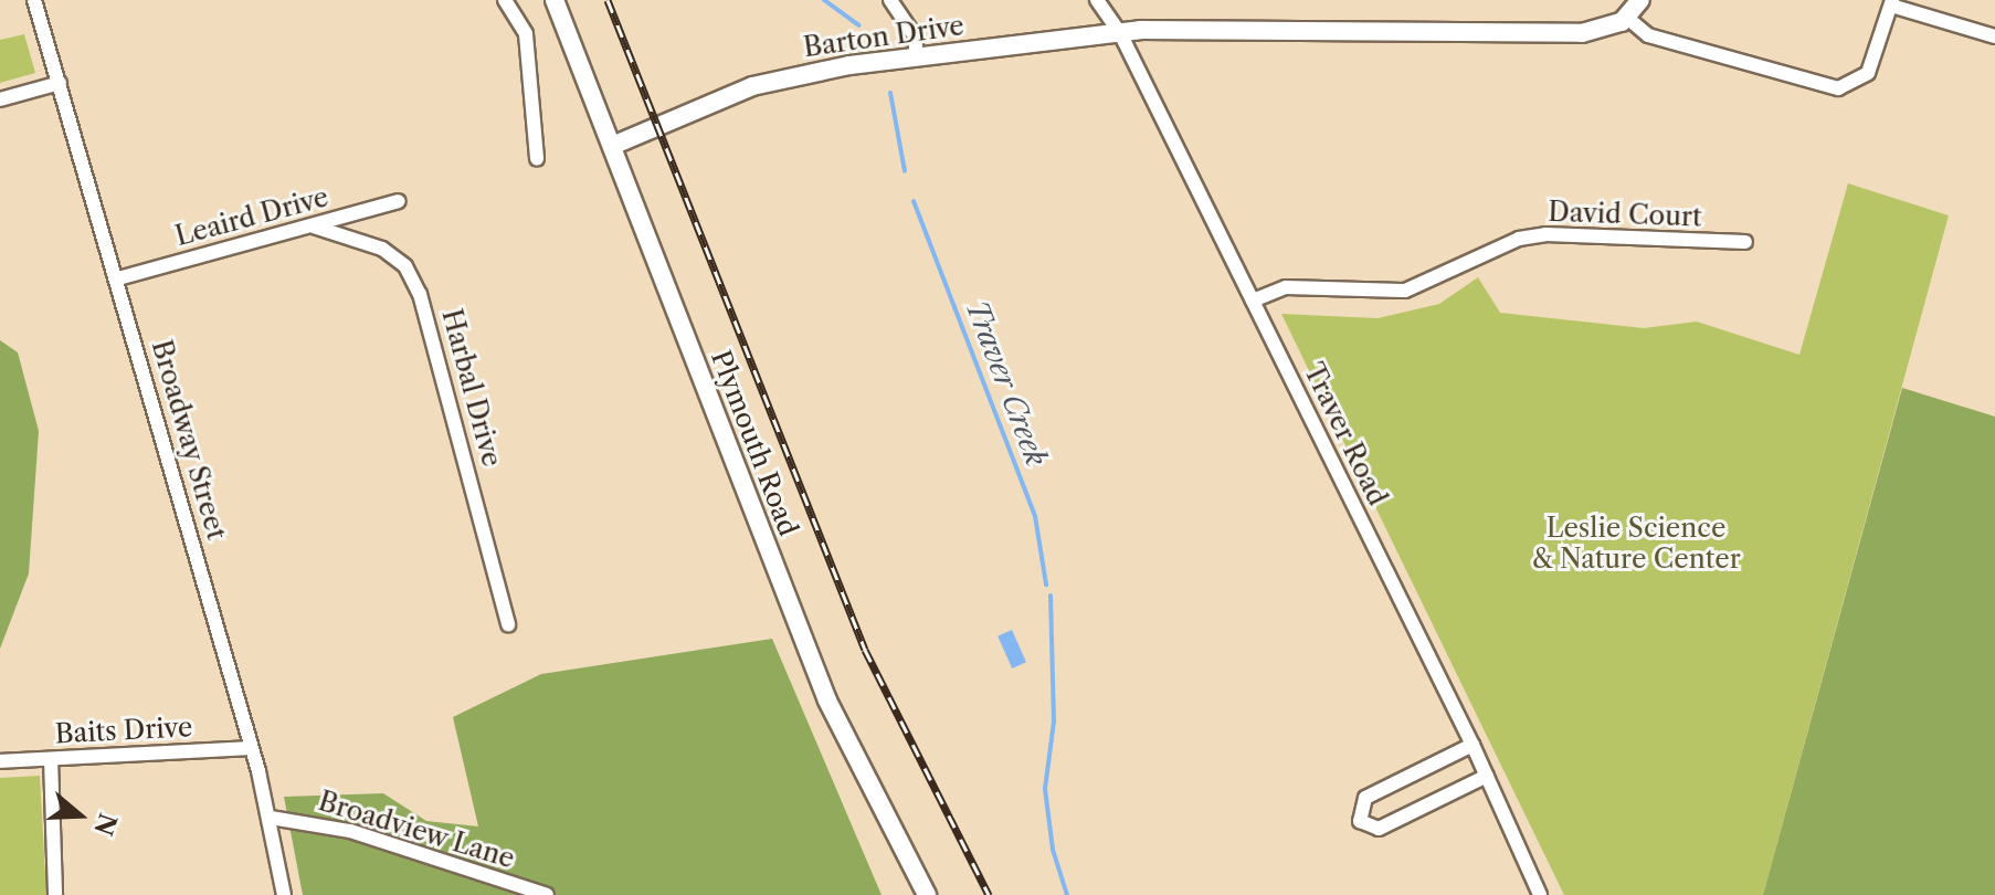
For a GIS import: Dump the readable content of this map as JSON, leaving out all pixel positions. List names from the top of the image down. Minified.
{"streets":{"main road":["Barton Drive","Plymouth Road"],"street":["David Court","Leaird Drive","Harbal Drive","Traver Road","Broadway Street","Baits Drive","Broadview Lane"]},"crossings":[["Barton Drive","Traver Road"],["Barton Drive","Plymouth Road"],["David Court","Traver Road"],["Leaird Drive","Harbal Drive"],["Leaird Drive","Broadway Street"],["Broadway Street","Baits Drive"],["Broadway Street","Broadview Lane"]],"water":["Traver Creek"],"parks":["Leslie Science & Nature Center"],"north":"right"}
